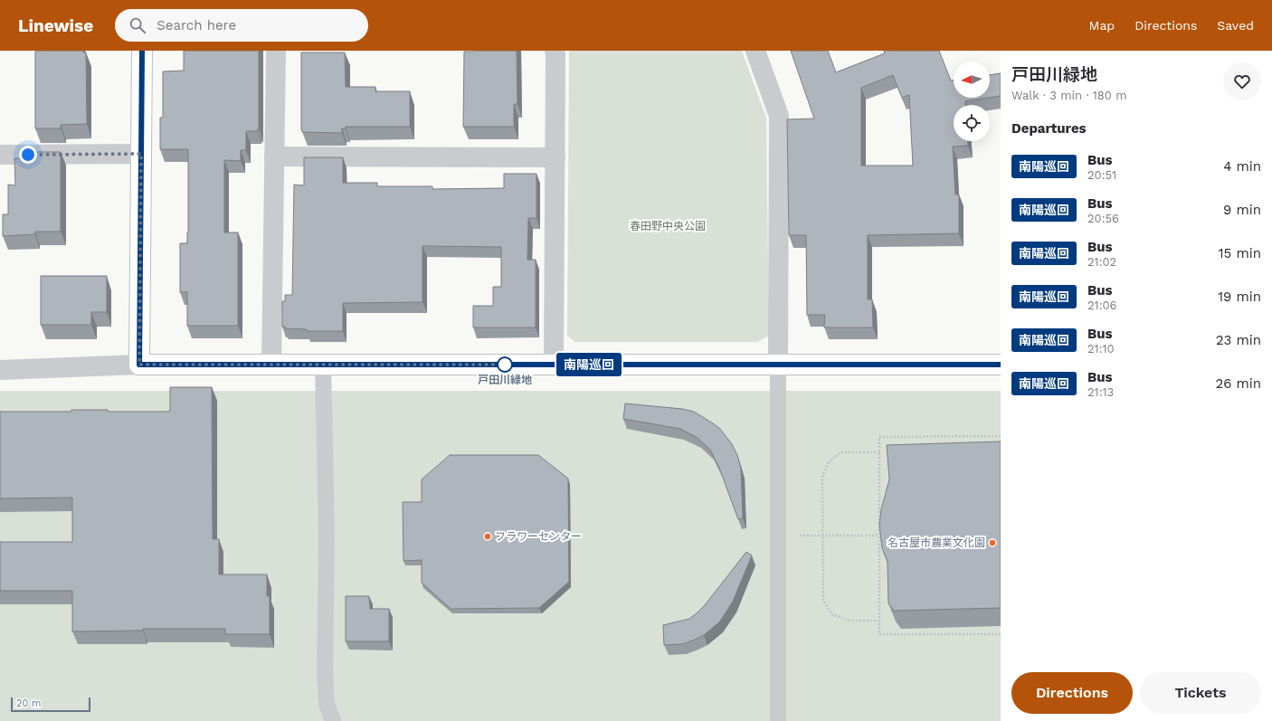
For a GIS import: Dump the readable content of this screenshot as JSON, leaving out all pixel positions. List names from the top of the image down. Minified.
{"parks":["春田野中央公園"],"places":["戸田川緑地","フラワーセンター","名古屋市農業文化園"],"lines":["bus line 南陽巡回"],"scale_bar":"20 m","north":"left","page":{"header":"Linewise","search":"Search here","nav":["Map","Directions","Saved"],"on_map":"南陽巡回","heading":[["戸田川緑地","Walk · 3 min · 180 m"],"Departures"],"list":[{"mark":"南陽巡回","name":"Bus","note":"20:51","value":"4 min"},{"mark":"南陽巡回","name":"Bus","note":"20:56","value":"9 min"},{"mark":"南陽巡回","name":"Bus","note":"21:02","value":"15 min"},{"mark":"南陽巡回","name":"Bus","note":"21:06","value":"19 min"},{"mark":"南陽巡回","name":"Bus","note":"21:10","value":"23 min"},{"mark":"南陽巡回","name":"Bus","note":"21:13","value":"26 min"}],"buttons":["Directions","Tickets"],"scale":"20 m"}}
